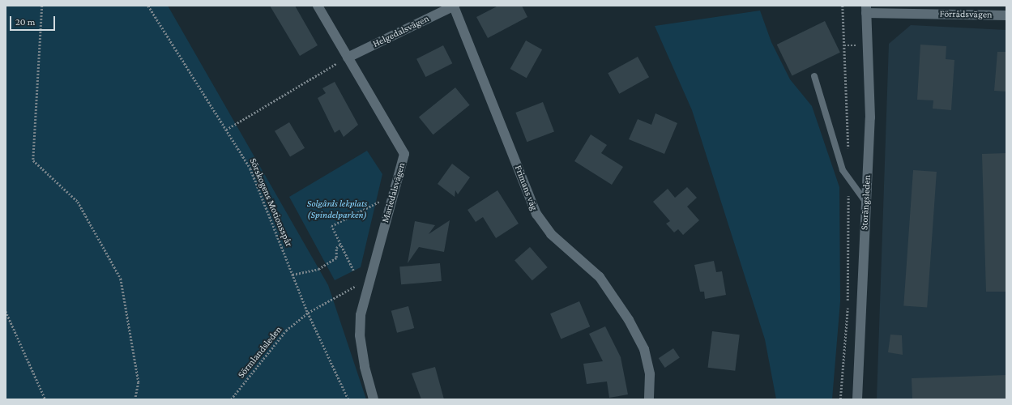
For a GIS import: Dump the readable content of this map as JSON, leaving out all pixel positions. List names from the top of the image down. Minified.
{"streets":{"street":["Förrådsvägen","Helgedalsvägen","Frimans väg","Mariedalsvägen","Storängsleden"],"path":["Sörskogens Motionsspår","Sörmlandsleden"]},"crossings":[["Förrådsvägen","Storängsleden"],["Helgedalsvägen","Frimans väg"],["Helgedalsvägen","Mariedalsvägen"],["Mariedalsvägen","Sörmlandsleden"],["Sörskogens Motionsspår","Sörmlandsleden"]],"parks":["Solgårds lekplats (Spindelparken)"],"scale_bar":"20 m"}
